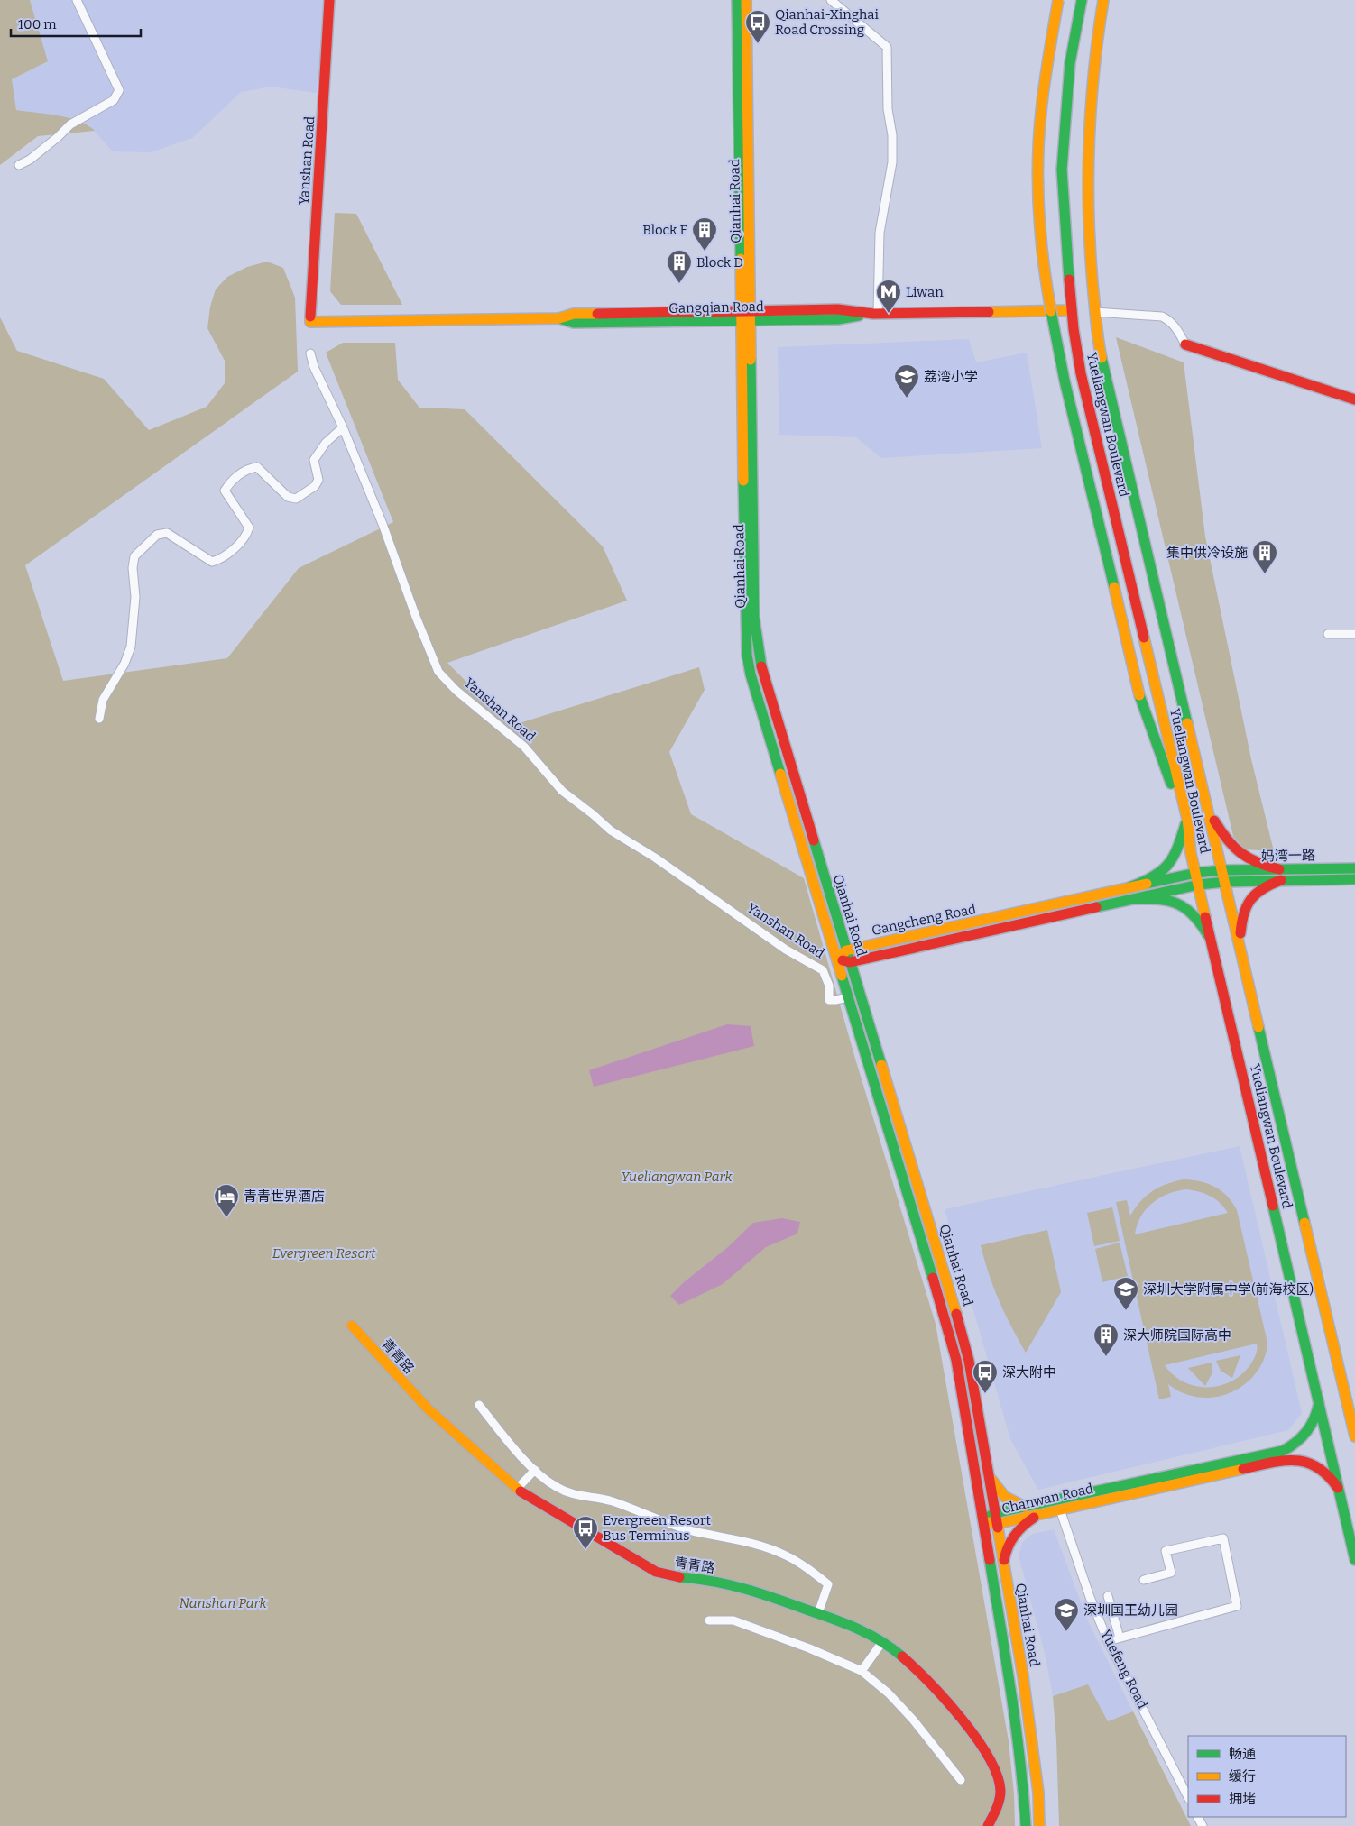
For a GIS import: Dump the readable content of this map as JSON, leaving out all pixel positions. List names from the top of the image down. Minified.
{"streets":{"street":["Yanshan Road","Qianhai Road","Gangqian Road","Yueliangwan Boulevard","妈湾一路","Gangcheng Road","青青路","Chanwan Road","Yuefeng Road"]},"crossings":[["Yanshan Road","Qianhai Road"],["Yanshan Road","Gangqian Road"],["Qianhai Road","Gangqian Road"],["Qianhai Road","Gangcheng Road"],["Qianhai Road","Chanwan Road"],["Gangqian Road","Yueliangwan Boulevard"],["Yueliangwan Boulevard","妈湾一路"],["Yueliangwan Boulevard","Gangcheng Road"],["Yueliangwan Boulevard","Chanwan Road"],["妈湾一路","Gangcheng Road"],["Chanwan Road","Yuefeng Road"]],"parks":["Yueliangwan Park","Evergreen Resort","Nanshan Park"],"places":{"bus stop":["Qianhai-Xinghai Road Crossing","深大附中","Evergreen Resort Bus Terminus"],"building":["Block F","Block D","集中供冷设施","深大师院国际高中"],"metro station":["Liwan"],"school or university":["荔湾小学","深圳大学附属中学(前海校区)","深圳国王幼儿园"],"hotel":["青青世界酒店"]},"legend":["畅通","缓行","拥堵"],"scale_bar":"100 m"}
